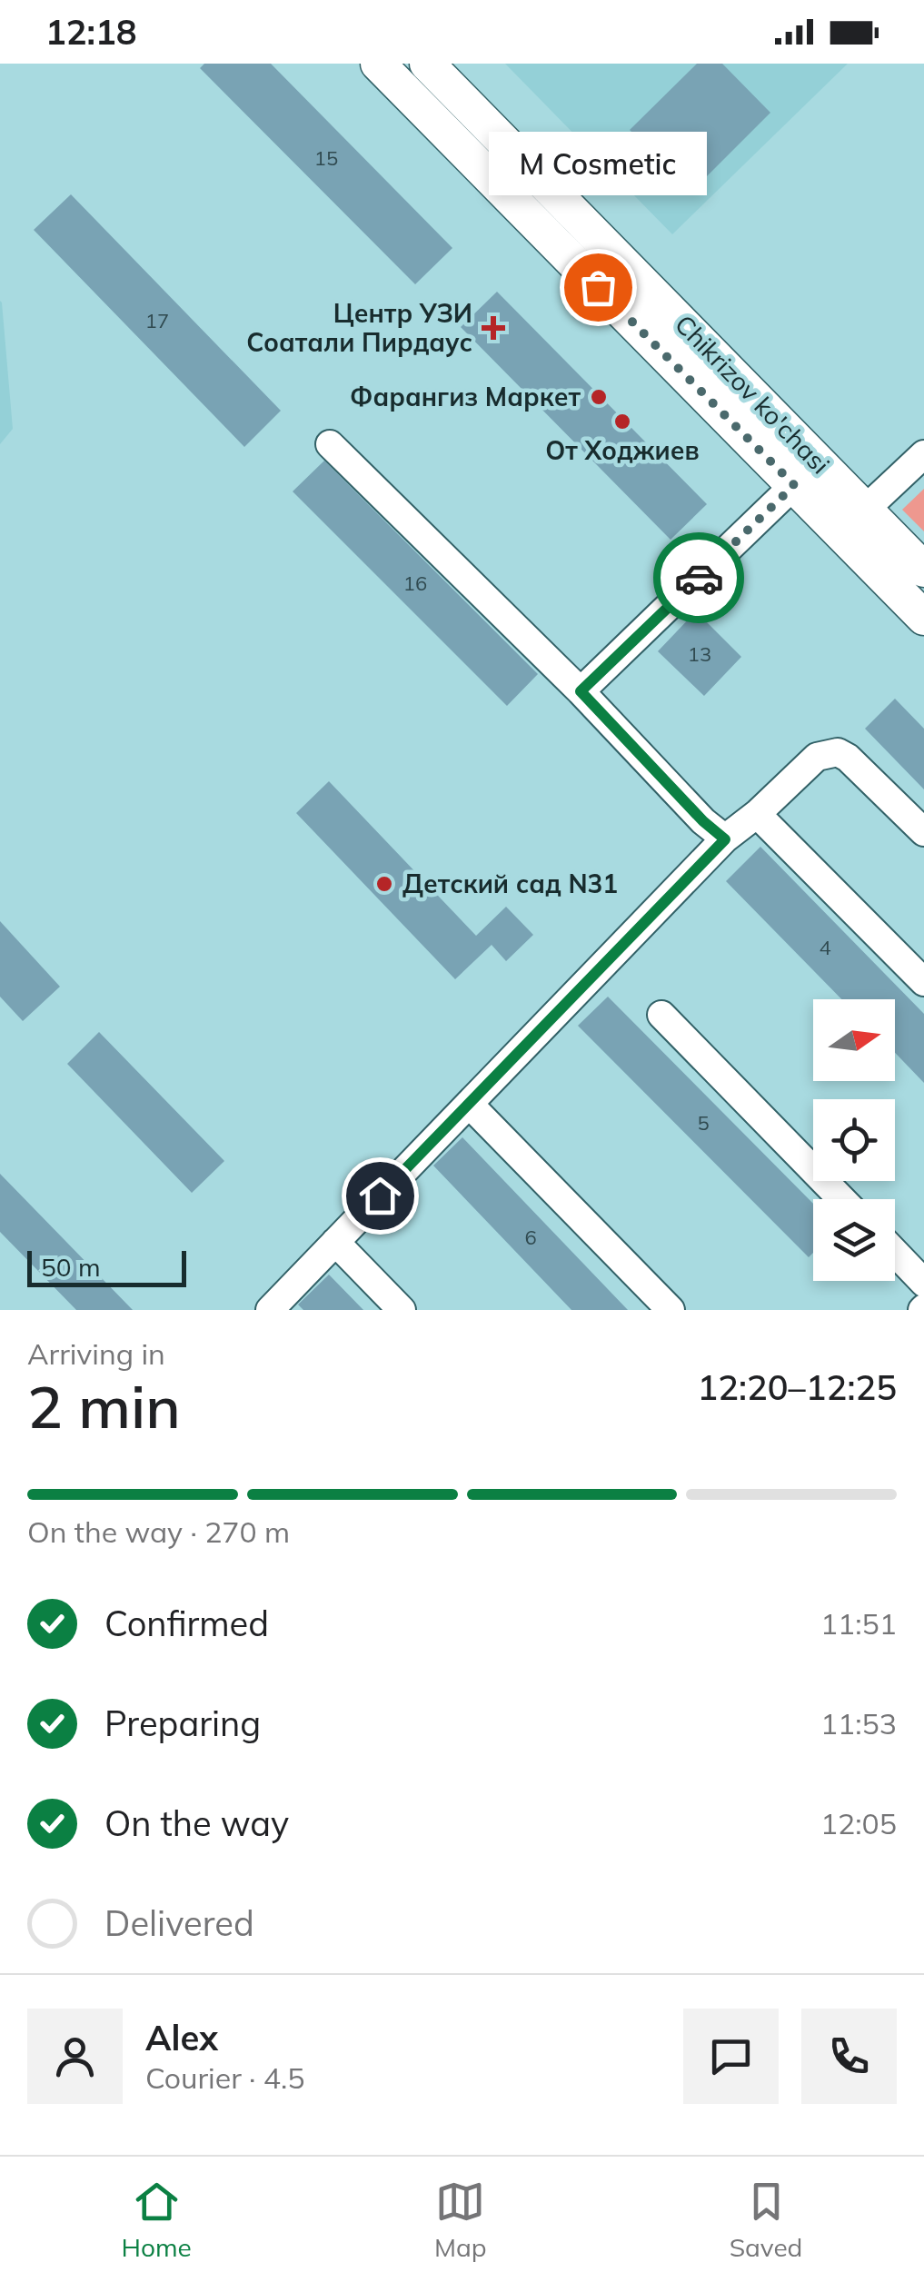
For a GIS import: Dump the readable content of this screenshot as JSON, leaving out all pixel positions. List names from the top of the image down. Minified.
{"streets":{"main road":["Chikrizov ko'chasi"]},"places":{"other":["M Cosmetic","Фарангиз Маркет","От Ходжиев","Детский сад N31"],"health":["Центр УЗИ Соатали Пирдаус"]},"house_numbers":["15","17","16","13","4","5","6"],"scale_bar":"50 m","north":"right","page":{"status":"12:18","bubble":"M Cosmetic","scale":"50 m","heading":["2 min","Arriving in","12:20–12:25"],"panel":["Alex","Courier · 4.5"],"bar":"On the way · 270 m","list":[["Confirmed","11:51"],["Preparing","11:53"],["On the way","12:05"],"Delivered"],"tabs":["Home","Map","Saved"]}}
